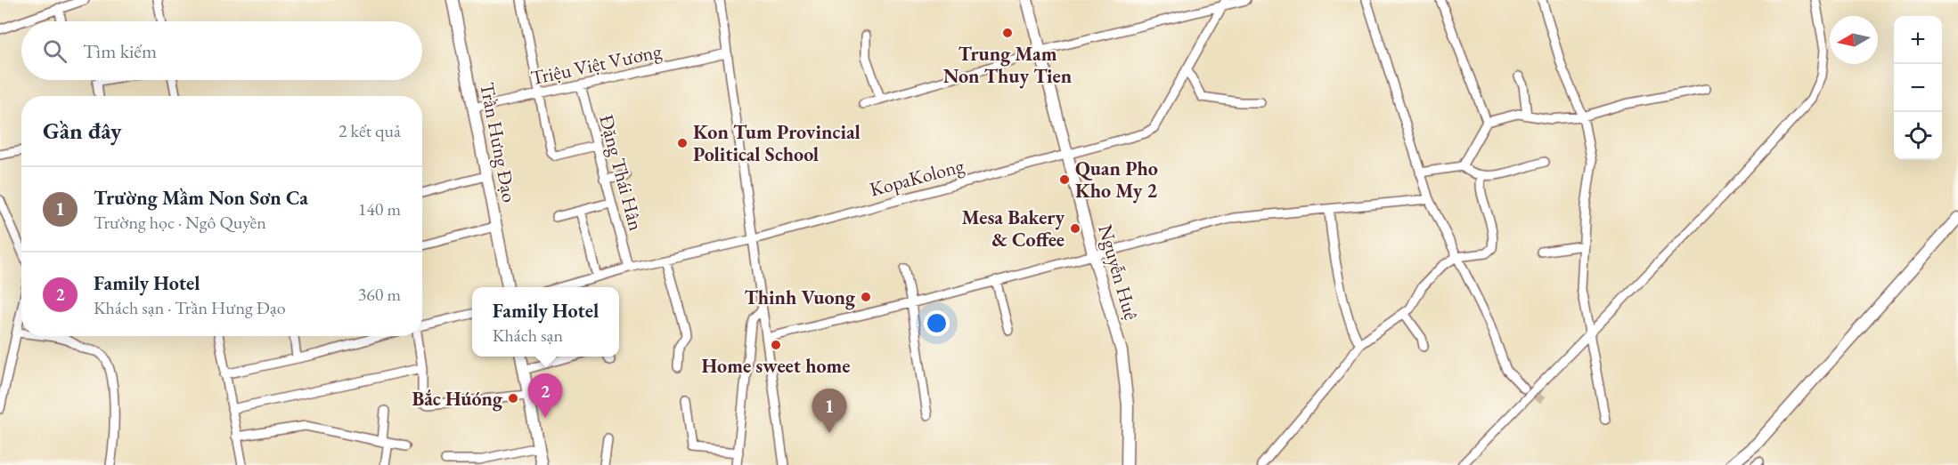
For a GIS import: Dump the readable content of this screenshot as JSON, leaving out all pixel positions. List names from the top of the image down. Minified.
{"streets":{"street":["Triệu Việt Vương","Trần Hưng Đạo","Đặng Thái Hân","KopaKolong","Nguyễn Huệ"]},"crossings":[["Triệu Việt Vương","Trần Hưng Đạo"],["Triệu Việt Vương","Đặng Thái Hân"],["Đặng Thái Hân","KopaKolong"],["KopaKolong","Nguyễn Huệ"]],"places":["Trung Mam Non Thuy Tien","Kon Tum Provincial Political School","Quan Pho Kho My 2","Mesa Bakery & Coffee","Thinh Vuong","Home sweet home","Bắc Húóng"],"north":"left","page":{"map_buttons":["+","−"],"search":"Tìm kiếm","heading":["Gần đây","2 kết quả"],"list":[{"mark":"1","name":"Trường Mầm Non Sơn Ca","note":"Trường học · Ngô Quyền","value":"140 m"},{"mark":"2","name":"Family Hotel","note":"Khách sạn · Trần Hưng Đạo","value":"360 m"}],"popup":["Family Hotel","Khách sạn"],"pins":["2","1"]}}
